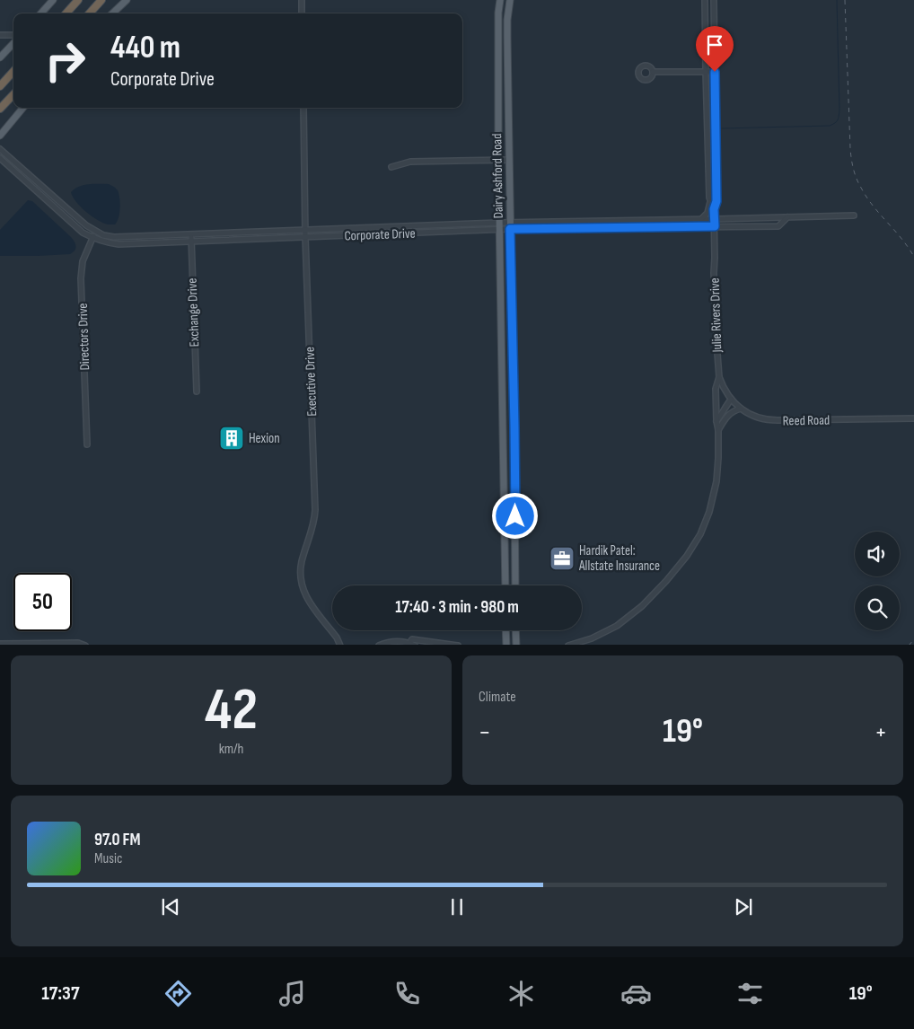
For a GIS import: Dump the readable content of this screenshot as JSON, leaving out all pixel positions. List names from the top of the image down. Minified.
{"streets":{"main road":["Dairy Ashford Road"],"street":["Corporate Drive","Exchange Drive","Julie Rivers Drive","Directors Drive","Executive Drive","Reed Road"]},"crossings":[["Dairy Ashford Road","Corporate Drive"],["Corporate Drive","Exchange Drive"],["Corporate Drive","Julie Rivers Drive"],["Corporate Drive","Directors Drive"],["Corporate Drive","Executive Drive"],["Julie Rivers Drive","Reed Road"]],"places":{"building":["Hexion"],"office":["Hardik Patel: Allstate Insurance"]},"page":{"turn":["440 m","Corporate Drive"],"limit":"50","trip":"17:40 · 3 min · 980 m","tile":[["42","km/h"],"Climate"],"heat":["−","19°","+"],"song":["97.0 FM","Music"],"tabs":["17:37","19°"]}}
